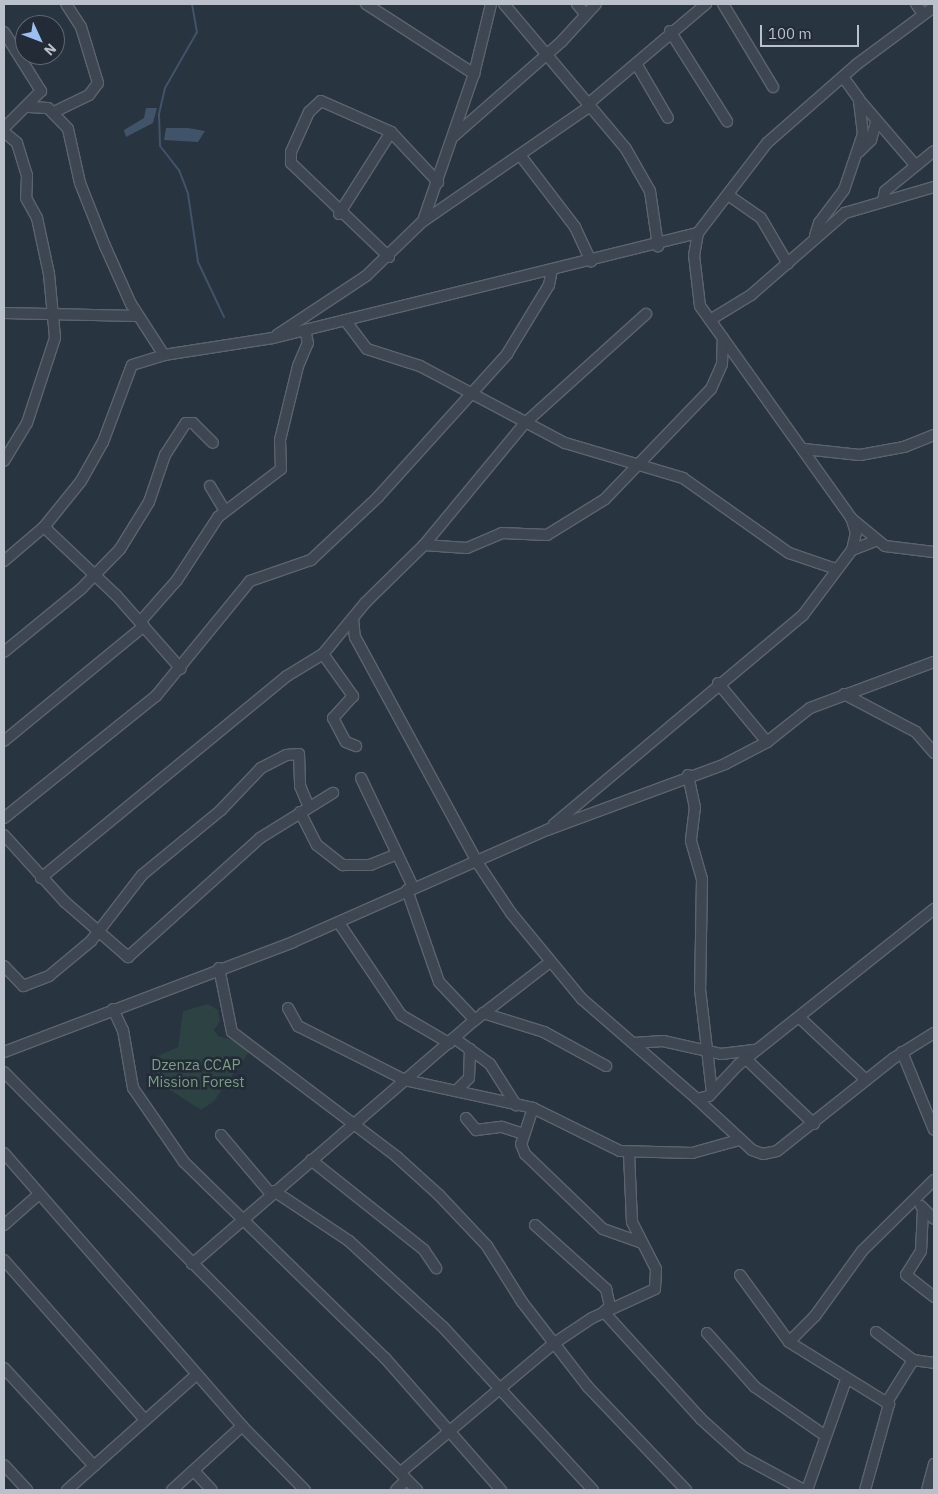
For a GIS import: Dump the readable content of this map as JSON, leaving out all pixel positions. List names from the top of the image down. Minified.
{"parks":["Dzenza CCAP Mission Forest"],"scale_bar":"100 m","north":"bottom right"}
